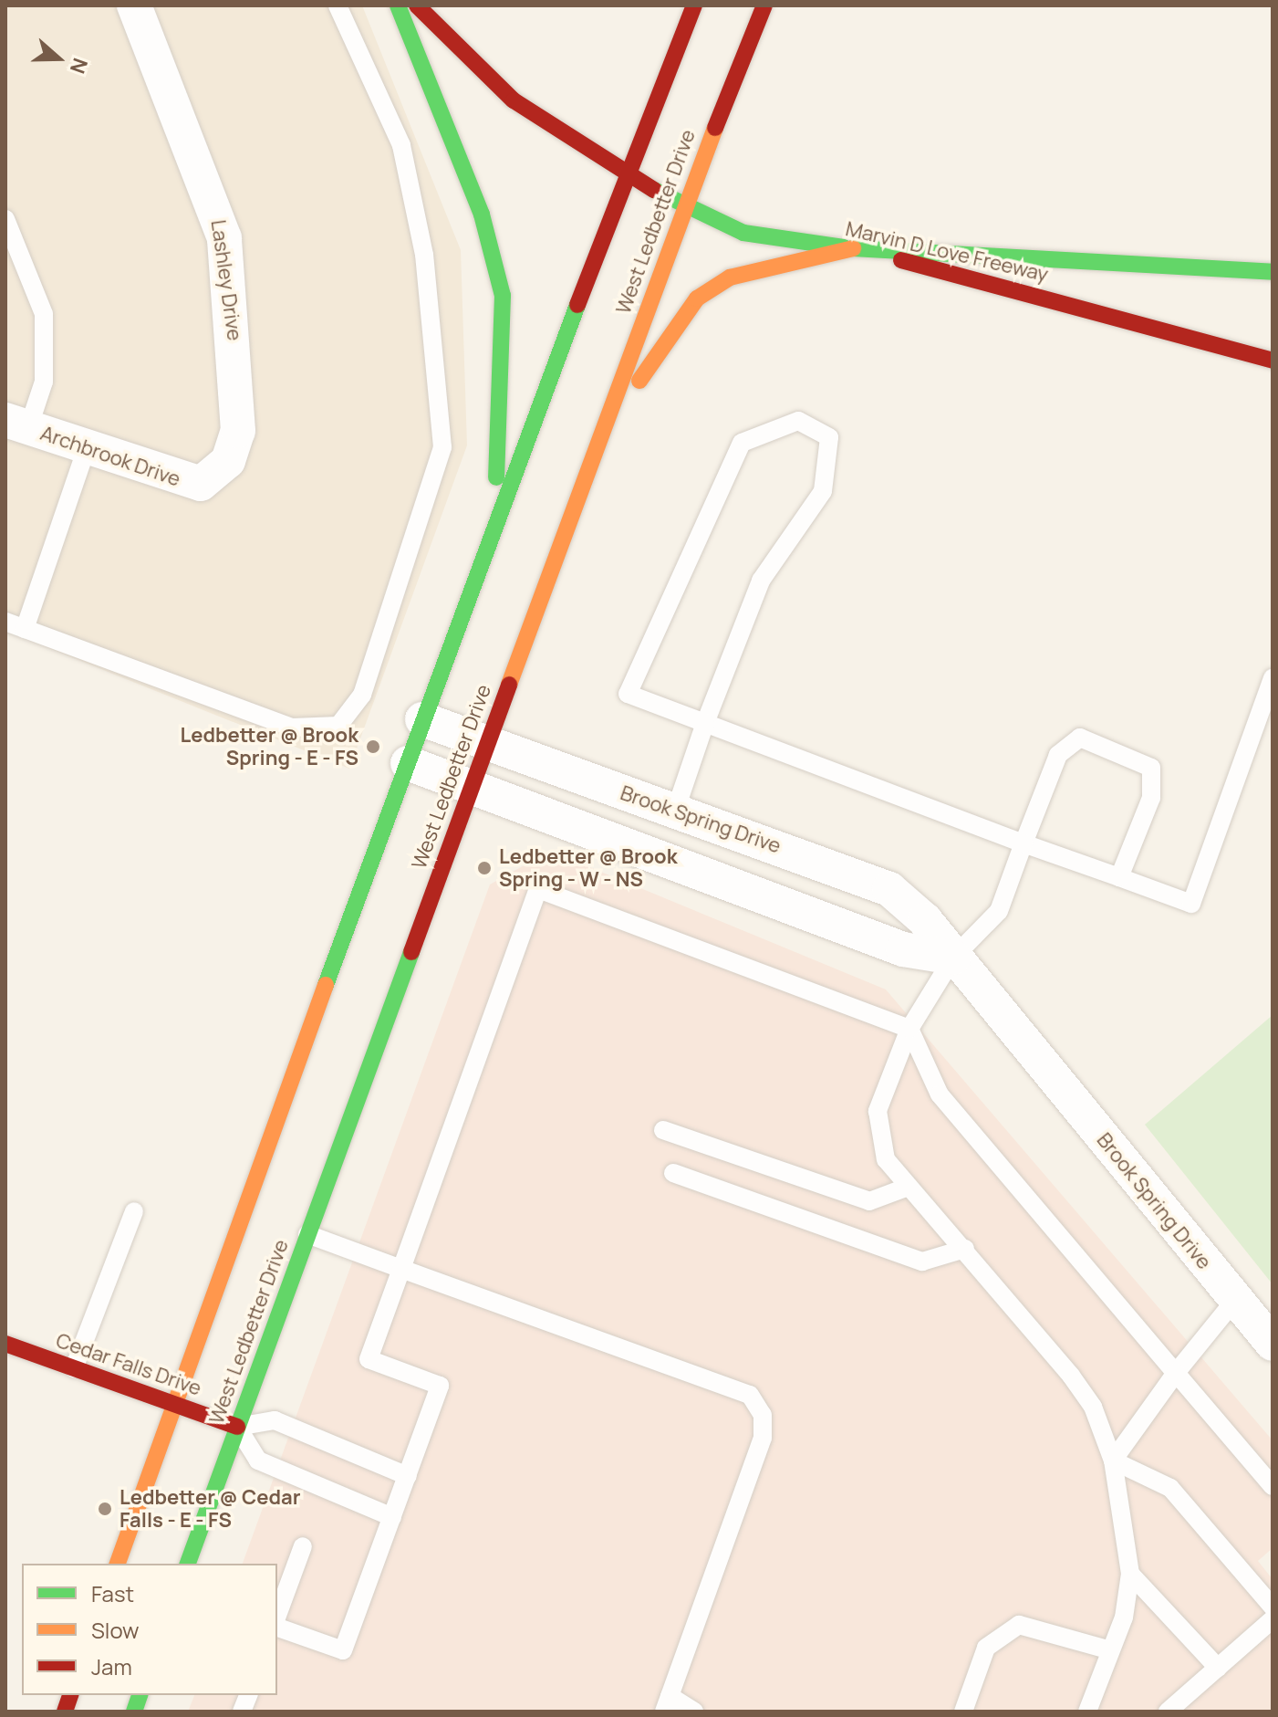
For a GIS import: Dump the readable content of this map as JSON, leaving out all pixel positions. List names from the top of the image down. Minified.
{"streets":{"main road":["West Ledbetter Drive","Marvin D Love Freeway","Cedar Falls Drive"],"street":["Lashley Drive","Archbrook Drive","Brook Spring Drive"]},"crossings":[["West Ledbetter Drive","Marvin D Love Freeway"],["West Ledbetter Drive","Brook Spring Drive"],["West Ledbetter Drive","Cedar Falls Drive"],["Lashley Drive","Archbrook Drive"]],"places":["Ledbetter @ Brook Spring - E - FS","Ledbetter @ Brook Spring - W - NS","Ledbetter @ Cedar Falls - E - FS"],"legend":["Fast","Slow","Jam"],"north":"right"}
